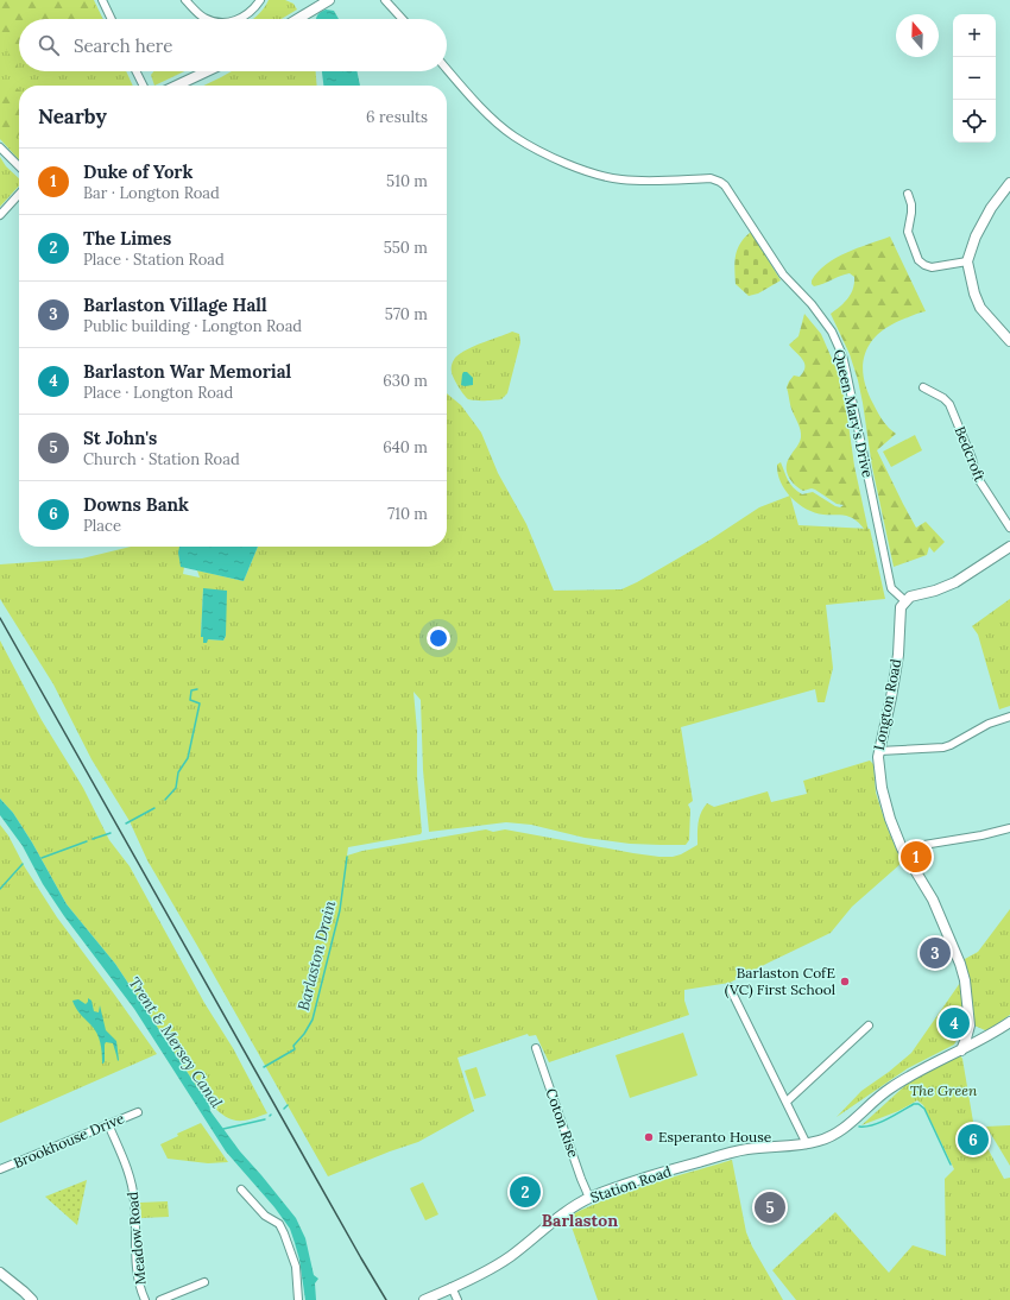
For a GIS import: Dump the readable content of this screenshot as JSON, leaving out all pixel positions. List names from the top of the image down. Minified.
{"streets":{"street":["Queen Mary's Drive","Bedcroft","Longton Road","Coton Rise","Brookhouse Drive","Station Road","Meadow Road"]},"crossings":[["Queen Mary's Drive","Longton Road"],["Longton Road","Station Road"],["Coton Rise","Station Road"],["Brookhouse Drive","Meadow Road"]],"districts":["Barlaston"],"water":["Barlaston Drain","Trent & Mersey Canal"],"parks":["The Green"],"places":["Barlaston CofE (VC) First School","Esperanto House"],"north":"top","page":{"map_buttons":["+","−"],"search":"Search here","heading":["Nearby","6 results"],"list":[{"mark":"1","name":"Duke of York","note":"Bar · Longton Road","value":"510 m"},{"mark":"2","name":"The Limes","note":"Place · Station Road","value":"550 m"},{"mark":"3","name":"Barlaston Village Hall","note":"Public building · Longton Road","value":"570 m"},{"mark":"4","name":"Barlaston War Memorial","note":"Place · Longton Road","value":"630 m"},{"mark":"5","name":"St John's","note":"Church · Station Road","value":"640 m"},{"mark":"6","name":"Downs Bank","note":"Place","value":"710 m"}],"pins":["1","3","4","6","2","5"]}}
